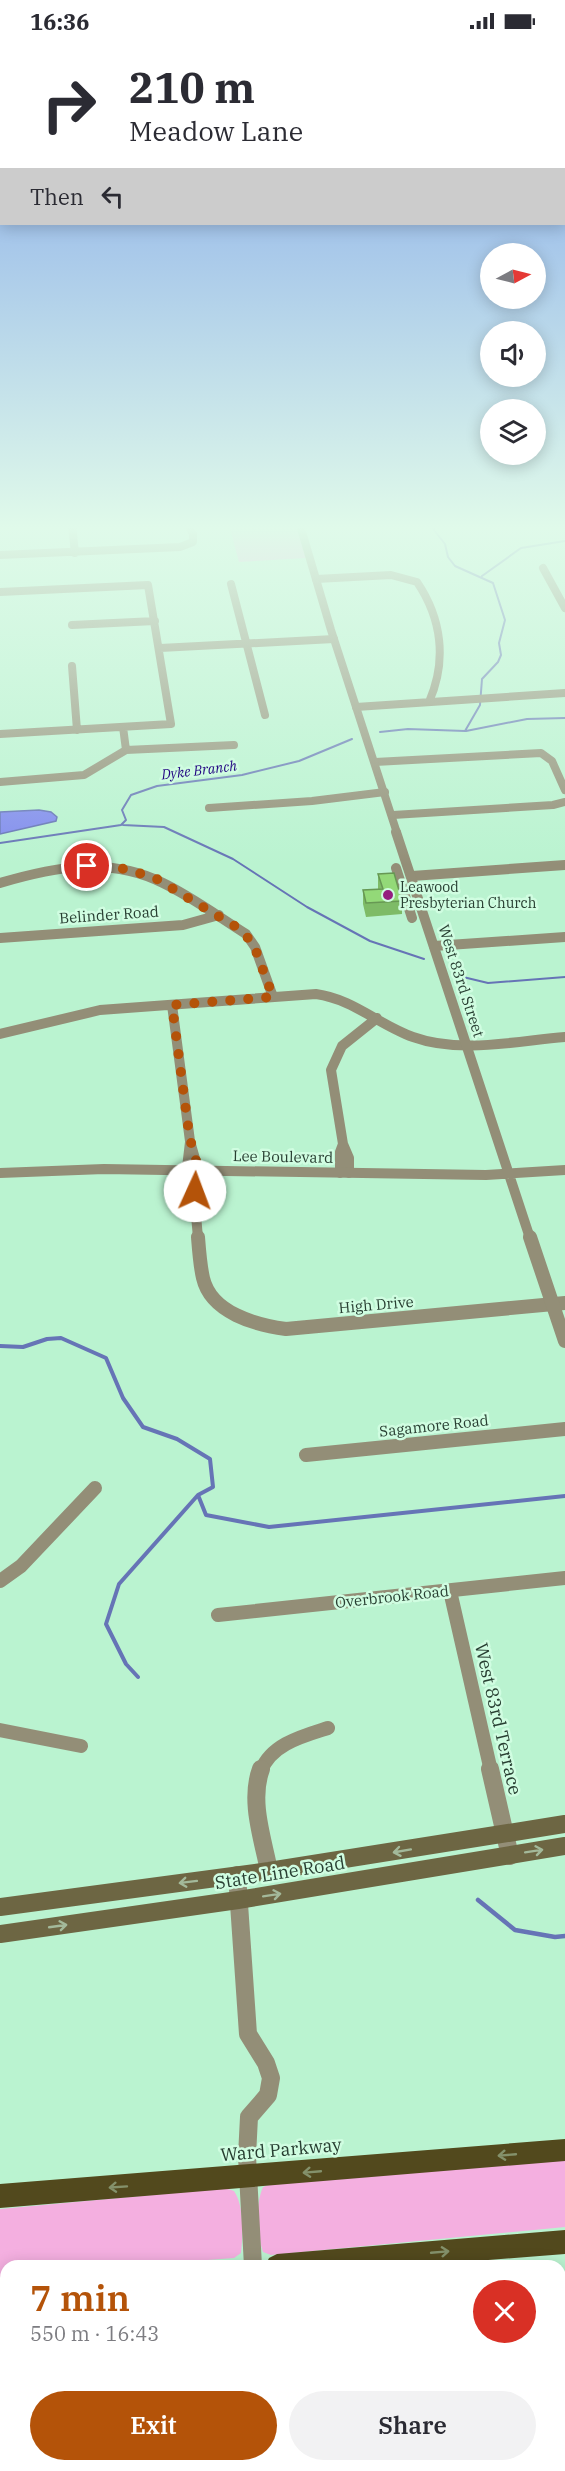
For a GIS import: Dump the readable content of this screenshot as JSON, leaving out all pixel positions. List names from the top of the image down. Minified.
{"streets":{"main road":["State Line Road","Ward Parkway"],"street":["Belinder Road","West 83rd Street","Lee Boulevard","High Drive","Sagamore Road","Overbrook Road","West 83rd Terrace"]},"crossings":[["West 83rd Street","Lee Boulevard"],["West 83rd Street","High Drive"],["Lee Boulevard","High Drive"],["Overbrook Road","West 83rd Terrace"],["West 83rd Terrace","State Line Road"]],"water":["Dyke Branch"],"places":["Leawood Presbyterian Church"],"north":"right","page":{"status":"16:36","turn":["210 m","Meadow Lane"],"then":"Then","heading":["7 min","550 m · 16:43"],"buttons":["Exit","Share"]}}
